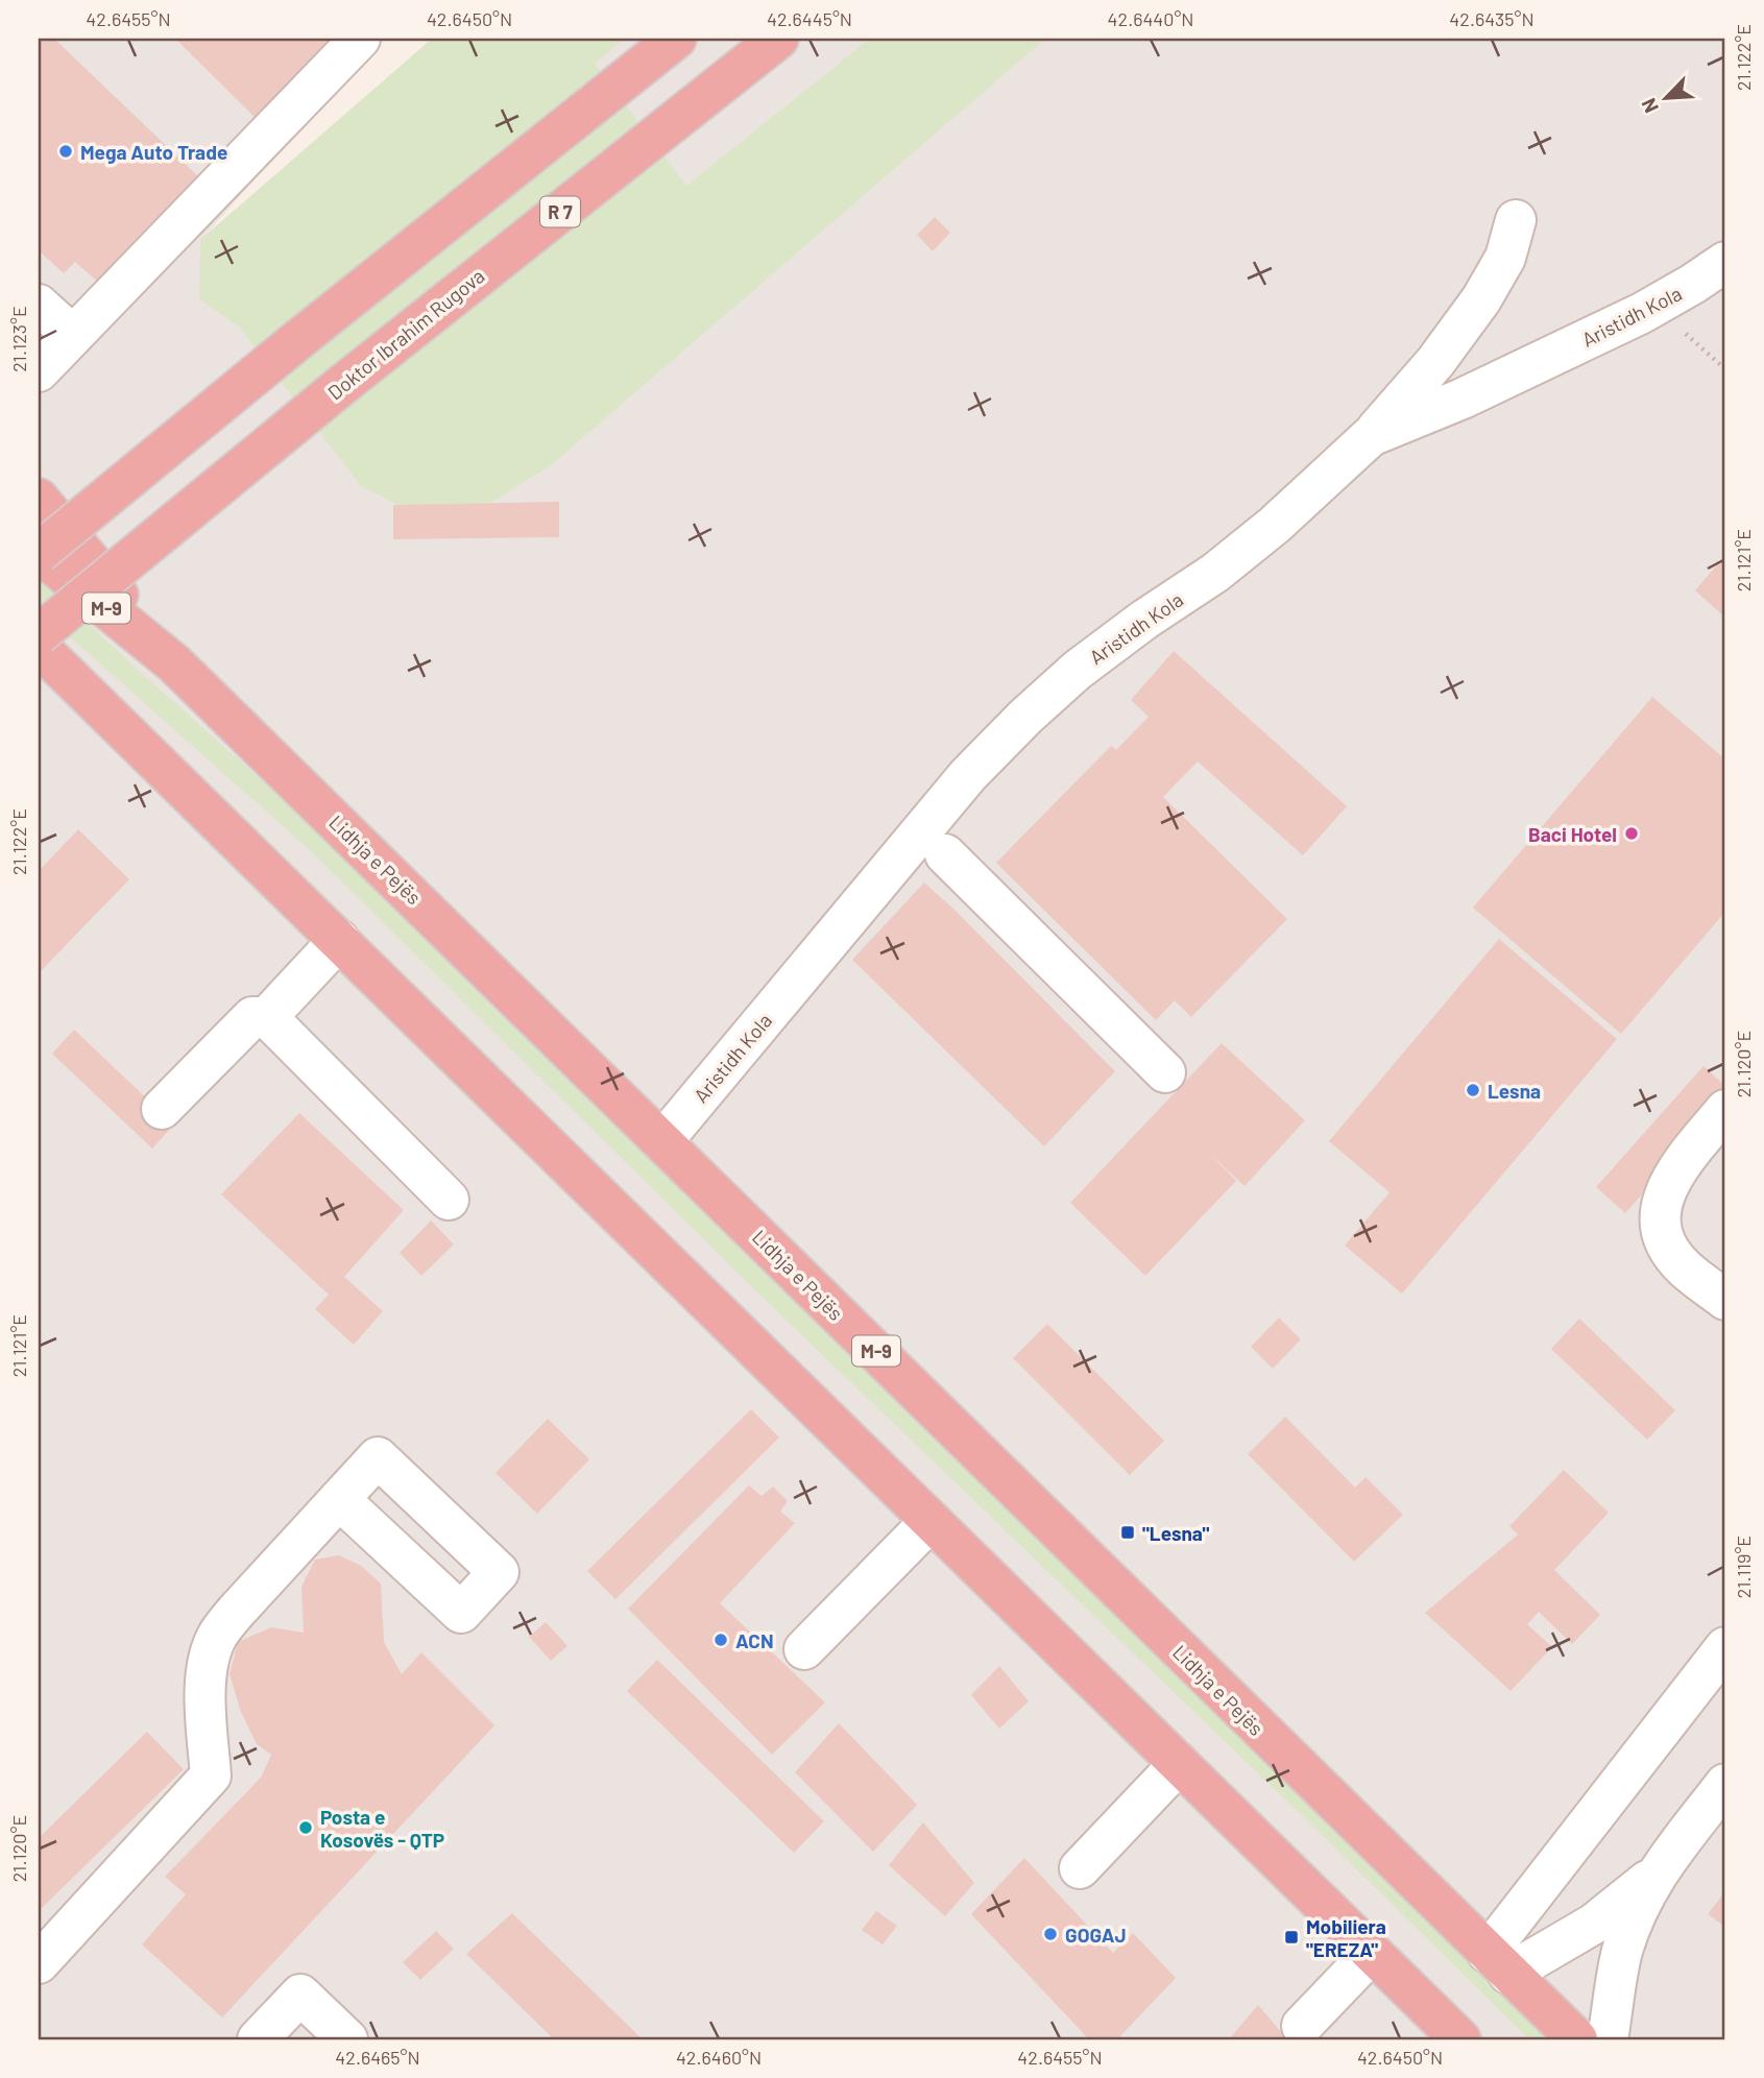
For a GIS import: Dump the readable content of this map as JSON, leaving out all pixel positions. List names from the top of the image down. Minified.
{"streets":{"highway":["R 7","Doktor Ibrahim Rugova","M-9","Lidhja e Pejës"],"street":["Aristidh Kola"]},"crossings":[["Aristidh Kola","Lidhja e Pejës"]],"places":{"other":["Mega Auto Trade","Baci Hotel","Lesna","ACN","Posta e Kosovës - QTP","GOGAJ"],"transit":["\"Lesna\"","Mobiliera \"EREZA\""]},"north":"bottom left","coordinates":["42.6455°N","42.6450°N","42.6445°N","42.6440°N","42.6435°N","21.122°E","21.123°E","21.121°E","21.120°E","21.119°E","42.6465°N","42.6460°N"]}
